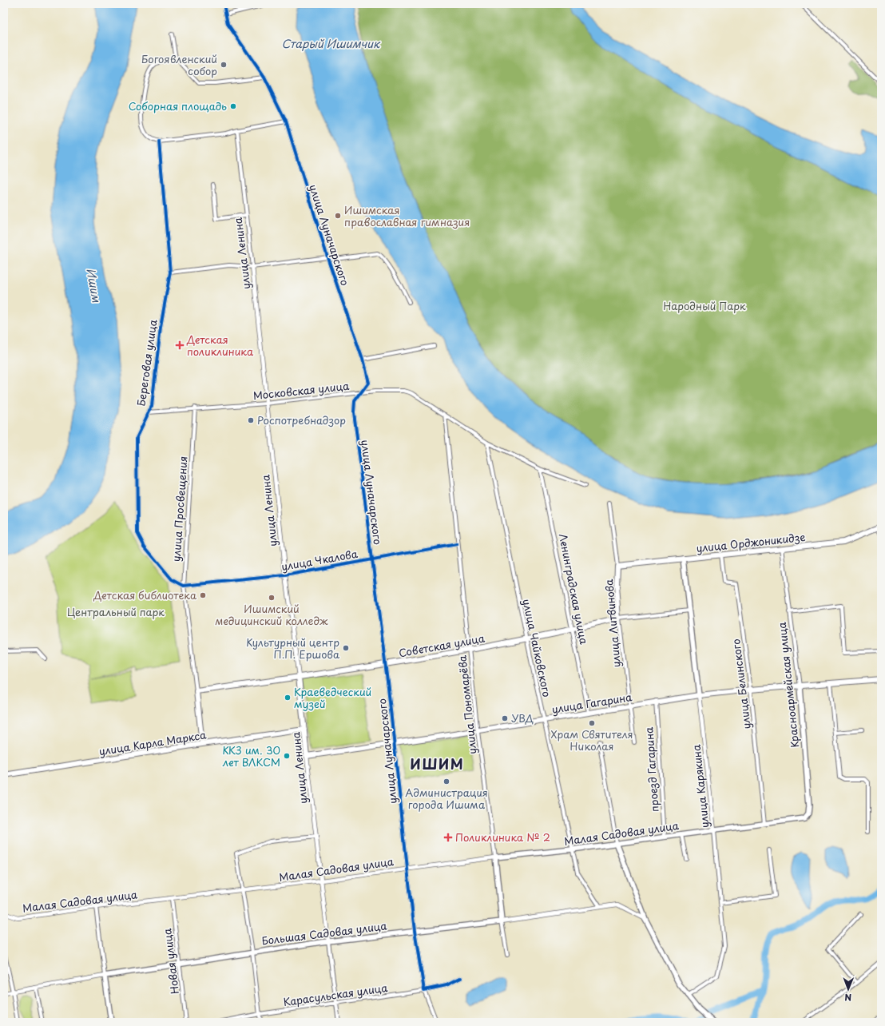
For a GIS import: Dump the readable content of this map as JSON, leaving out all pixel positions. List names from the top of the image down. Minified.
{"streets":{"main road":["улица Ленина","улица Просвещения","улица Орджоникидзе","улица Литвинова","Советская улица","Красноармейская улица","улица Гагарина","улица Пономарёва","улица Карла Маркса","улица Карякина","Малая Садовая улица","Большая Садовая улица"],"street":["улица Луначарского","Береговая улица","Московская улица","улица Чкалова","Ленинградская улица","улица Чайковского","улица Белинского","проезд Гагарина","Новая улица","Карасульская улица"]},"crossings":[["улица Луначарского","Московская улица"],["улица Луначарского","улица Чкалова"],["улица Луначарского","Советская улица"],["улица Луначарского","улица Гагарина"],["улица Луначарского","Малая Садовая улица"],["улица Луначарского","Большая Садовая улица"],["улица Луначарского","Карасульская улица"],["улица Ленина","Московская улица"],["улица Ленина","улица Чкалова"],["улица Ленина","Советская улица"],["улица Ленина","улица Гагарина"],["улица Ленина","улица Карла Маркса"],["улица Ленина","Малая Садовая улица"],["улица Ленина","Большая Садовая улица"],["улица Ленина","Карасульская улица"],["Береговая улица","Московская улица"],["Береговая улица","улица Просвещения"],["Береговая улица","улица Чкалова"],["Московская улица","улица Просвещения"],["Московская улица","Ленинградская улица"],["Московская улица","улица Чайковского"],["Московская улица","улица Пономарёва"],["улица Просвещения","улица Чкалова"],["улица Просвещения","Советская улица"],["улица Просвещения","улица Карла Маркса"],["улица Орджоникидзе","улица Литвинова"],["улица Орджоникидзе","улица Белинского"],["улица Орджоникидзе","Красноармейская улица"],["улица Орджоникидзе","улица Карякина"],["улица Чкалова","улица Пономарёва"],["Ленинградская улица","Советская улица"],["Ленинградская улица","улица Гагарина"],["улица Литвинова","Советская улица"],["улица Литвинова","улица Гагарина"],["Советская улица","улица Чайковского"],["Советская улица","улица Пономарёва"],["Советская улица","улица Карякина"],["улица Чайковского","улица Гагарина"],["улица Чайковского","Малая Садовая улица"],["улица Чайковского","Большая Садовая улица"],["улица Белинского","улица Гагарина"],["улица Белинского","Малая Садовая улица"],["Красноармейская улица","улица Гагарина"],["Красноармейская улица","Малая Садовая улица"],["улица Гагарина","улица Пономарёва"],["улица Гагарина","проезд Гагарина"],["улица Гагарина","улица Карякина"],["улица Пономарёва","Малая Садовая улица"],["улица Пономарёва","Большая Садовая улица"],["проезд Гагарина","Малая Садовая улица"],["улица Карякина","Малая Садовая улица"],["Малая Садовая улица","Новая улица"],["Большая Садовая улица","Новая улица"]],"districts":["ИШИМ"],"water":["Старый Ишимчик","Ишим"],"parks":["Народный Парк","Центральный парк"],"places":{"other":["Богоявленский собор","Соборная площадь","Ишимская православная гимназия","Роспотребнадзор","Детская библиотека","Ишимский медицинский колледж","Культурный центр П.П. Ершова","Краеведческий музей","УВД","Храм Святителя Николая","ККЗ им. 30 лет ВЛКСМ","Администрация города Ишима"],"health":["Детская поликлиника","Поликлиника № 2"]},"north":"bottom"}
